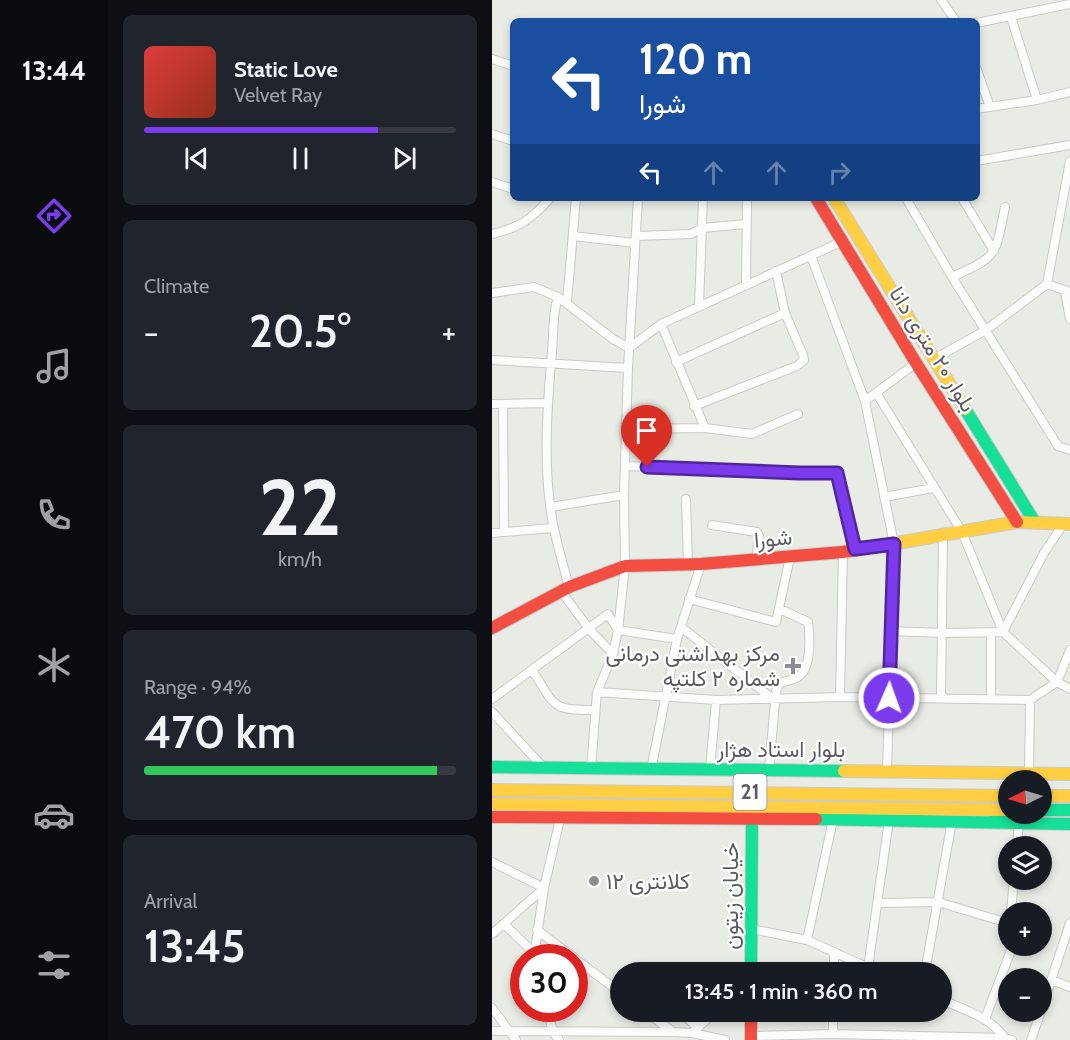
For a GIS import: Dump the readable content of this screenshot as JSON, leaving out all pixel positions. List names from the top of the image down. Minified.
{"streets":{"main road":["بلوار ۲۰ متری دانا","شورا","بلوار استاد هژار","21","خیابان زیتون"]},"crossings":[["بلوار ۲۰ متری دانا","شورا"]],"places":{"health":["مرکز بهداشتی درمانی شماره ۲ کلتپه"],"other":["کلانتری ۱۲"]},"north":"left","page":{"tabs":"13:44","turn":["120 m","شورا"],"song":["Static Love","Velvet Ray"],"tile":["Climate",["22","km/h"],["Range · 94%","470 km"],["Arrival","13:45"]],"heat":["−","20.5°","+"],"map_buttons":["+","−"],"limit":"30","trip":"13:45 · 1 min · 360 m"}}
